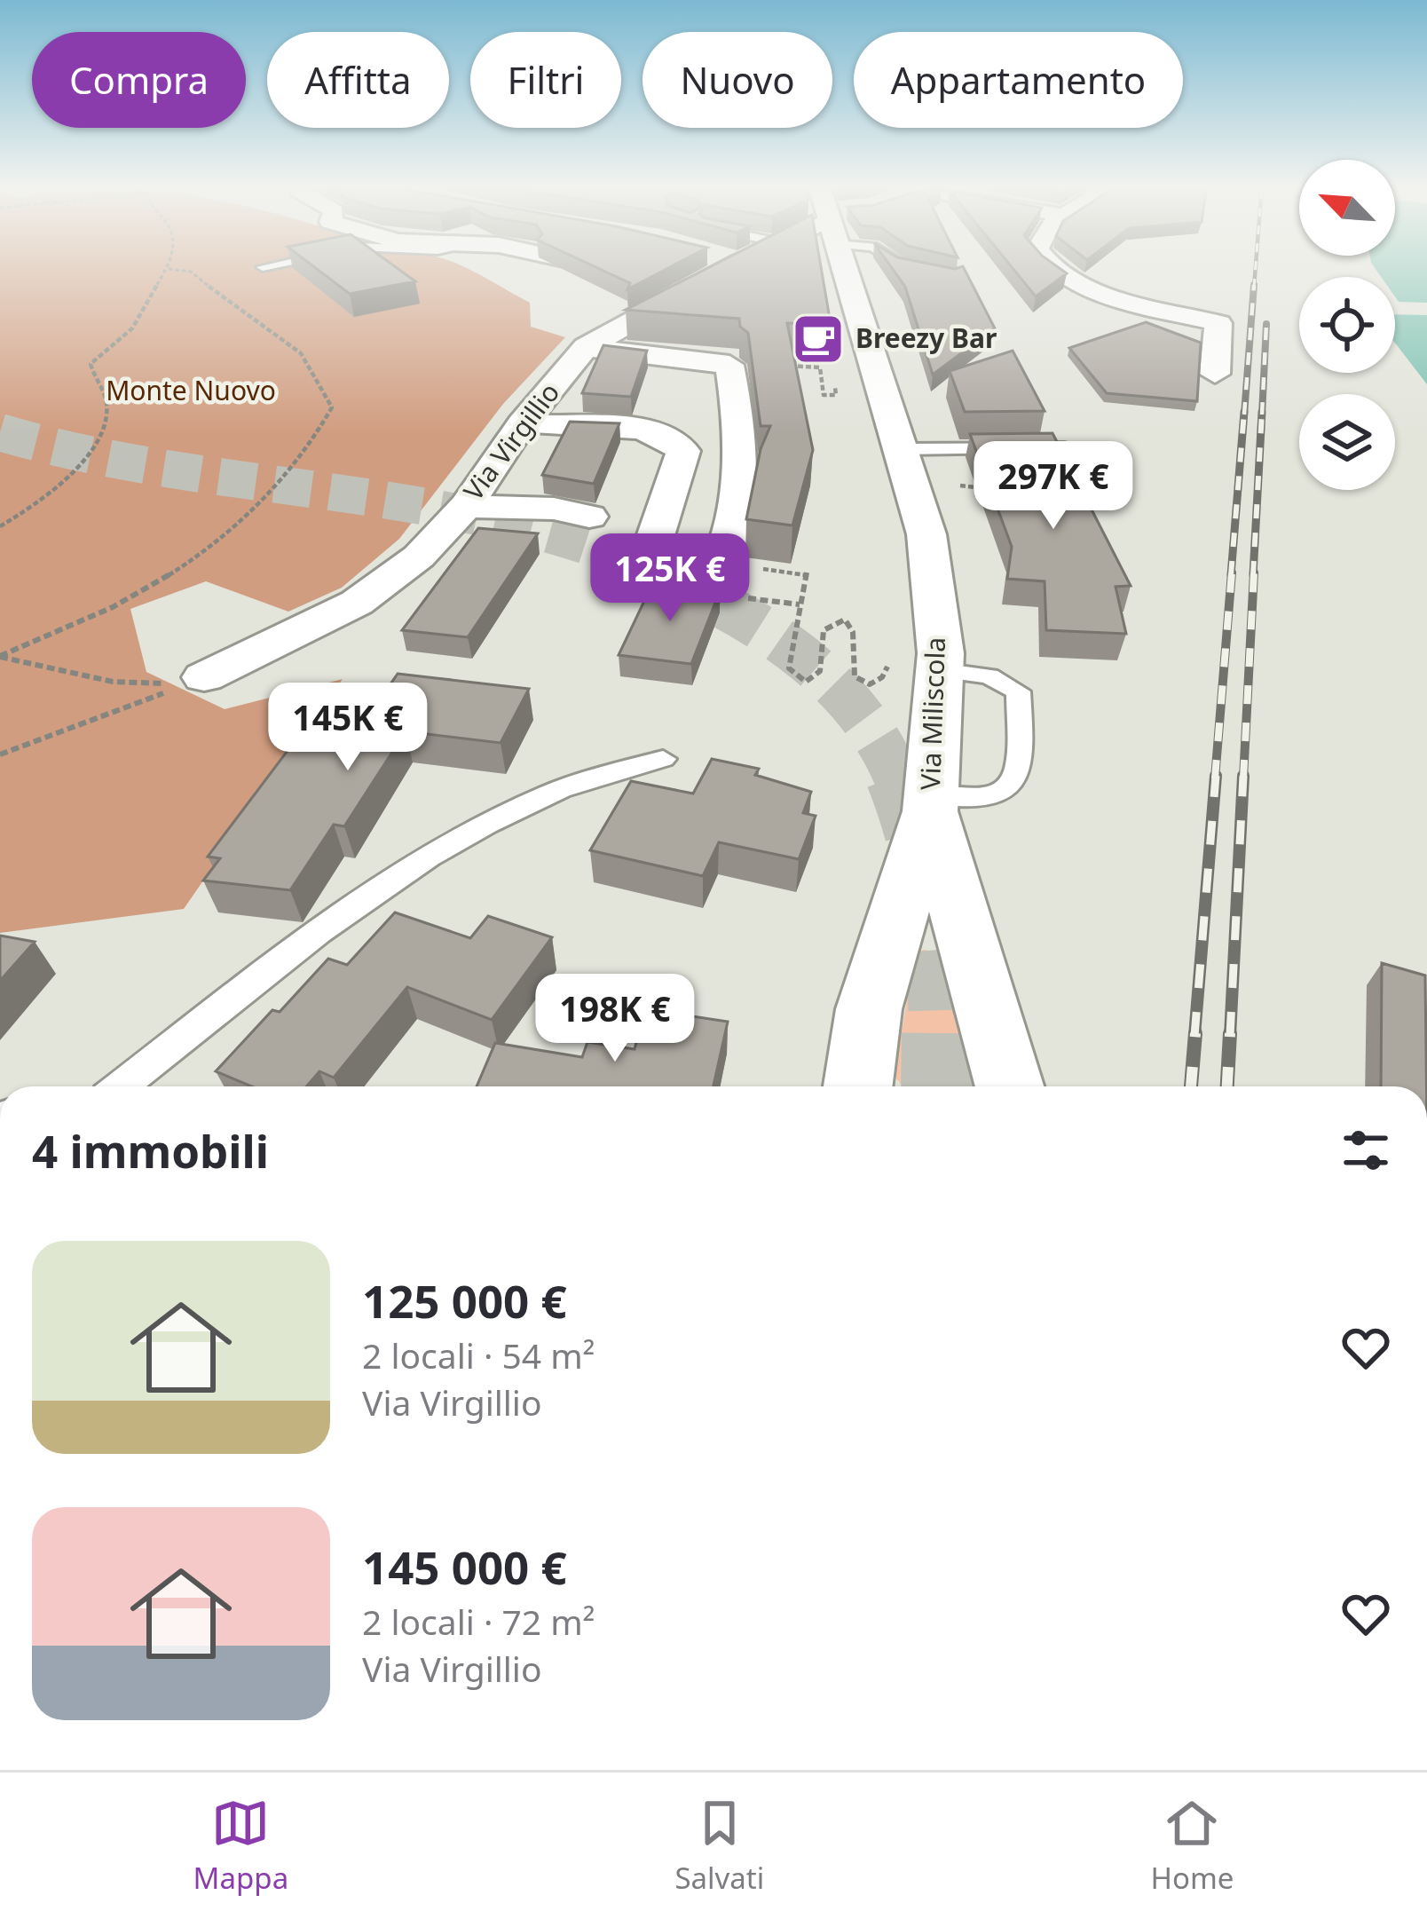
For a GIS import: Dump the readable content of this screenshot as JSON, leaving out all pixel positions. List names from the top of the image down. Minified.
{"streets":{"street":["Via Virgillio","Via Miliscola"]},"parks":["Monte Nuovo"],"places":{"cafe":["Breezy Bar"]},"north":"top left","page":{"chip":["Compra","Affitta","Filtri","Nuovo","Appartamento"],"price":["297K €","125K €","145K €","198K €"],"heading":"4 immobili","list":[{"name":"125 000 €","note":"2 locali · 54 m² · Via Virgillio"},{"name":"145 000 €","note":"2 locali · 72 m² · Via Virgillio"}],"tabs":["Mappa","Salvati","Home"]}}
